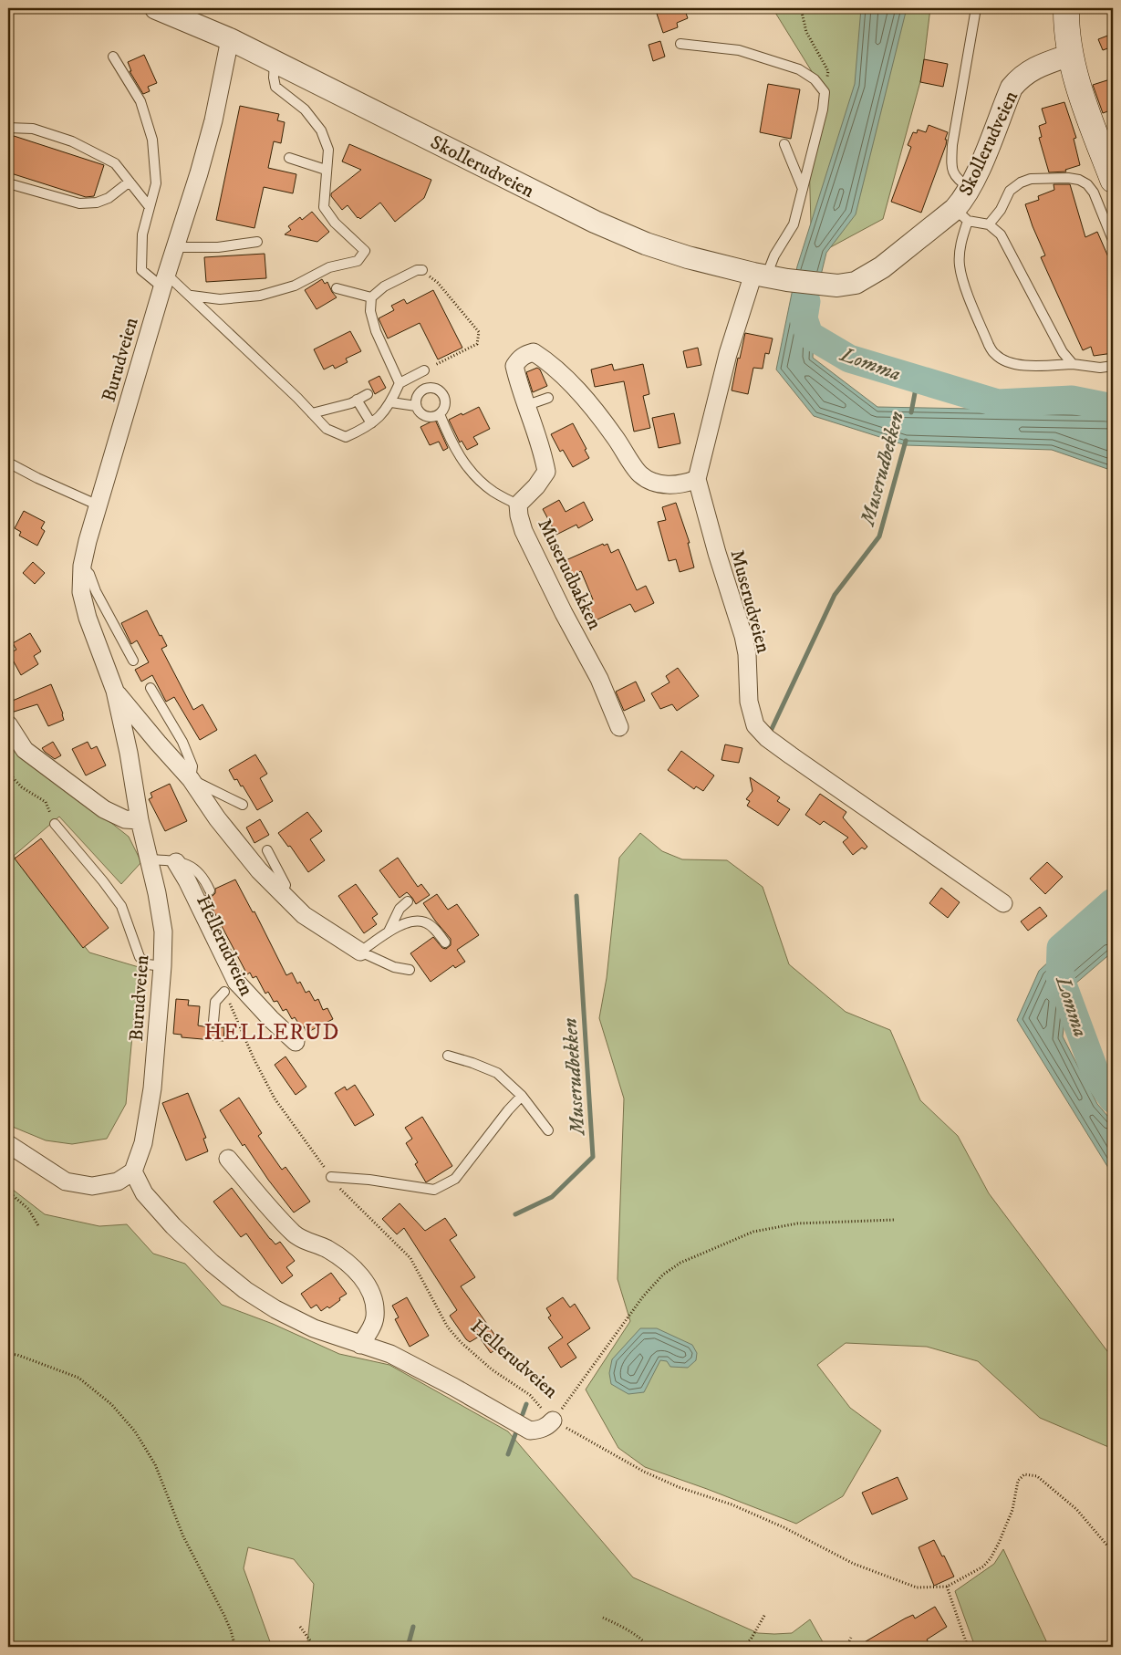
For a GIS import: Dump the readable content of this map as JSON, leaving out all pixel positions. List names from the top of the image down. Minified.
{"streets":{"street":["Skollerudveien","Burudveien","Muserudbakken","Muserudveien","Hellerudveien"]},"crossings":[["Skollerudveien","Burudveien"],["Skollerudveien","Muserudveien"],["Burudveien","Hellerudveien"],["Muserudbakken","Muserudveien"]],"districts":["HELLERUD"],"water":["Lomma","Muserudbekken"]}
